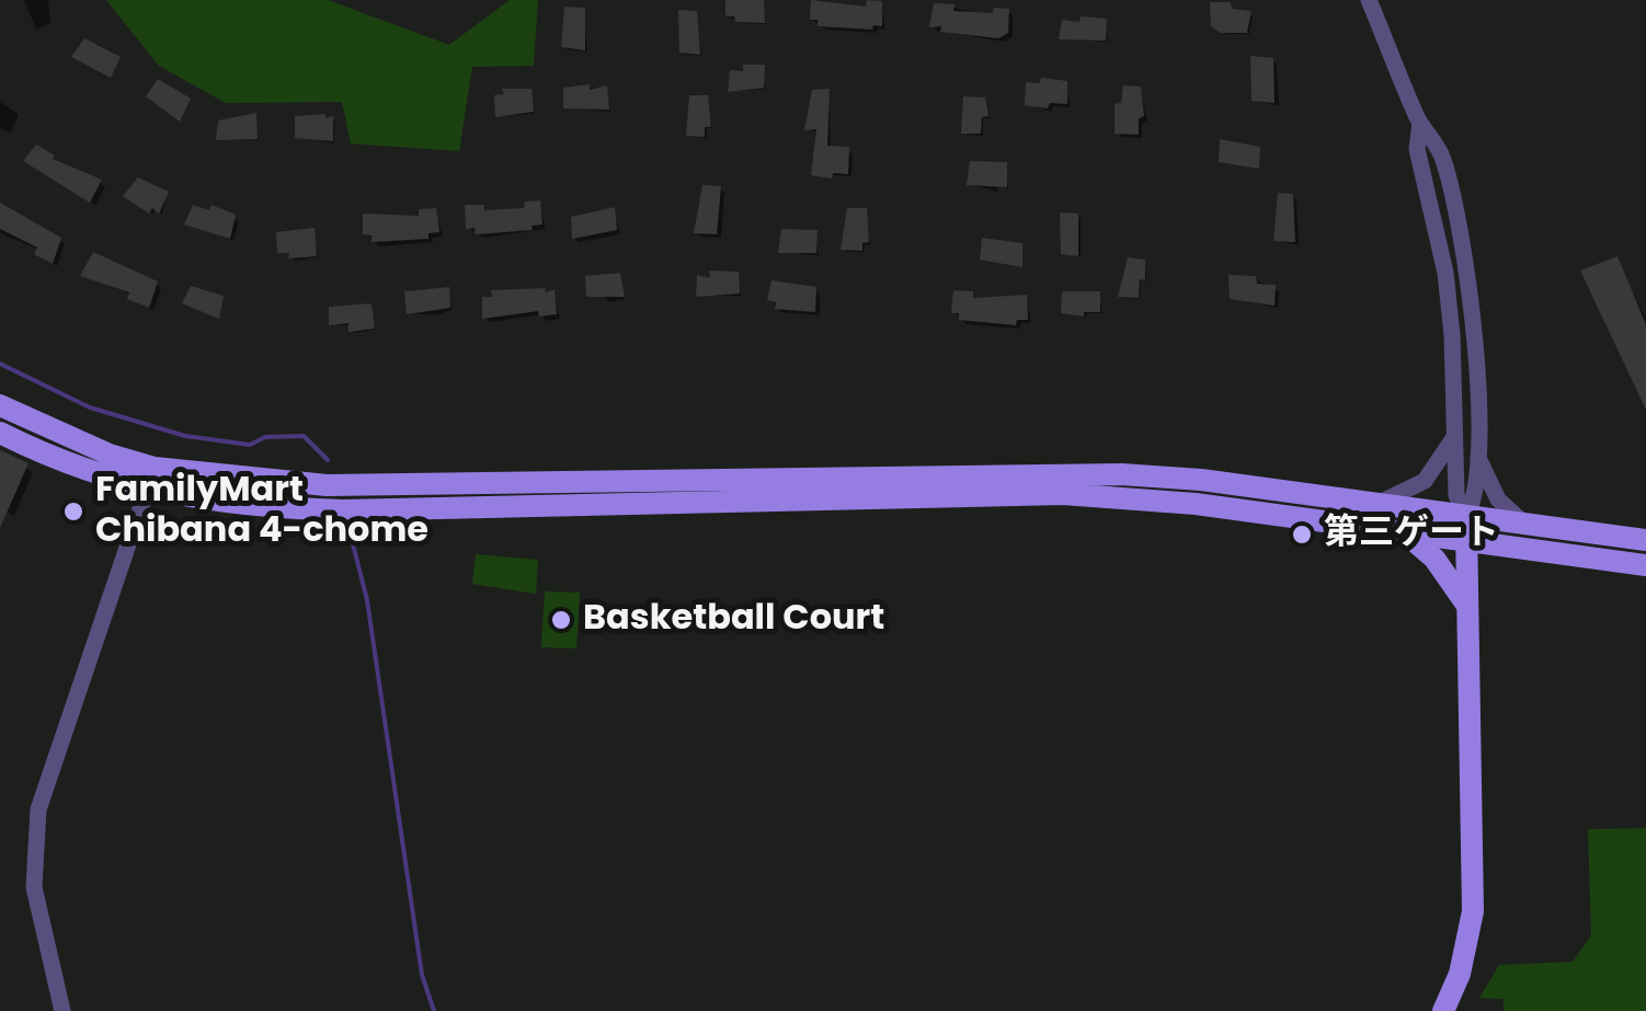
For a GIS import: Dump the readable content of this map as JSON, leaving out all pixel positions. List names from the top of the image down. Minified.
{"places":["FamilyMart Chibana 4-chome","第三ゲート","Basketball Court"]}
